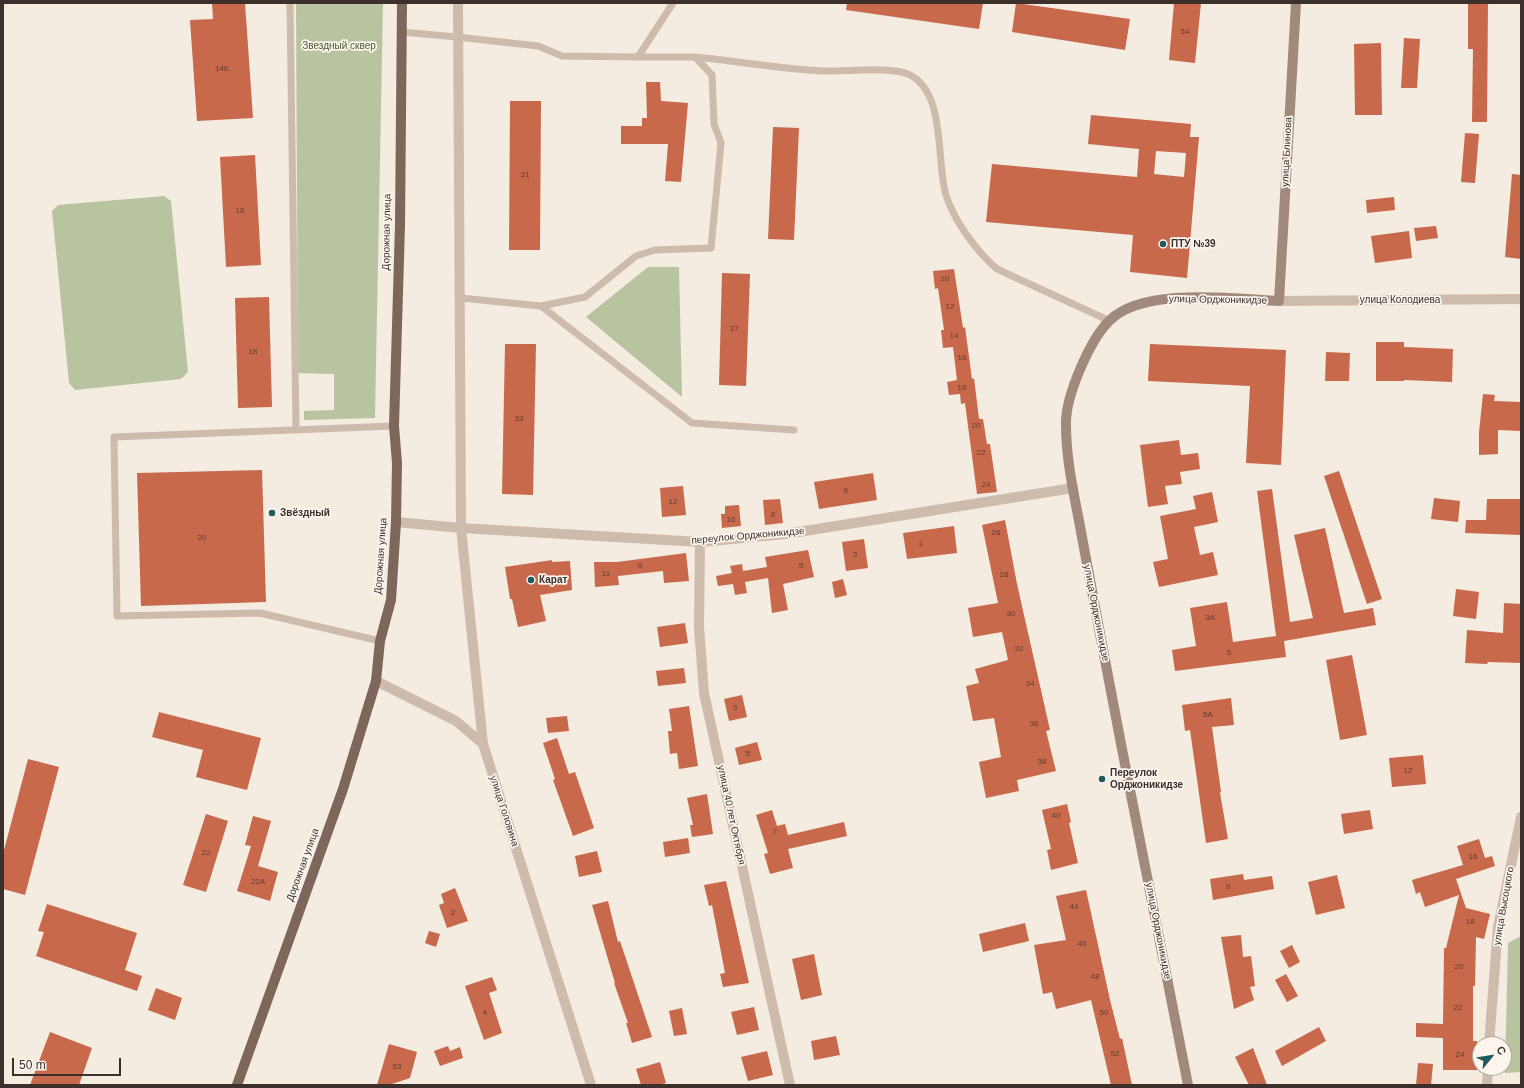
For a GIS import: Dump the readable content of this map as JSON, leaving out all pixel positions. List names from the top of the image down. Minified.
{"streets":{"main road":["улица Блинова","Дорожная улица","улица Орджоникидзе"],"street":["улица Колодиева","переулок Орджоникидзе","улица Головина","улица 40 лет Октября","улица Высоцкого"]},"crossings":[["улица Блинова","улица Орджоникидзе"],["улица Блинова","улица Колодиева"],["Дорожная улица","переулок Орджоникидзе"],["улица Орджоникидзе","улица Колодиева"],["улица Орджоникидзе","переулок Орджоникидзе"],["переулок Орджоникидзе","улица Головина"],["переулок Орджоникидзе","улица 40 лет Октября"]],"parks":["Звездный сквер"],"places":["ПТУ №39","Звёздный","Карат","Переулок Орджоникидзе"],"house_numbers":["54","14Б","31","16","10","12","37","14","18","16","18","33","20","22","24","6","12","8","10","26","20","1","3","9","5","11","28","30","3А","32","5","34","3","5А","36","5","38","12","40","7","22","16","22А","9","44","2","18","46","20","48","22","4","50","52","24","53"],"scale_bar":"50 m","north":"top right"}
